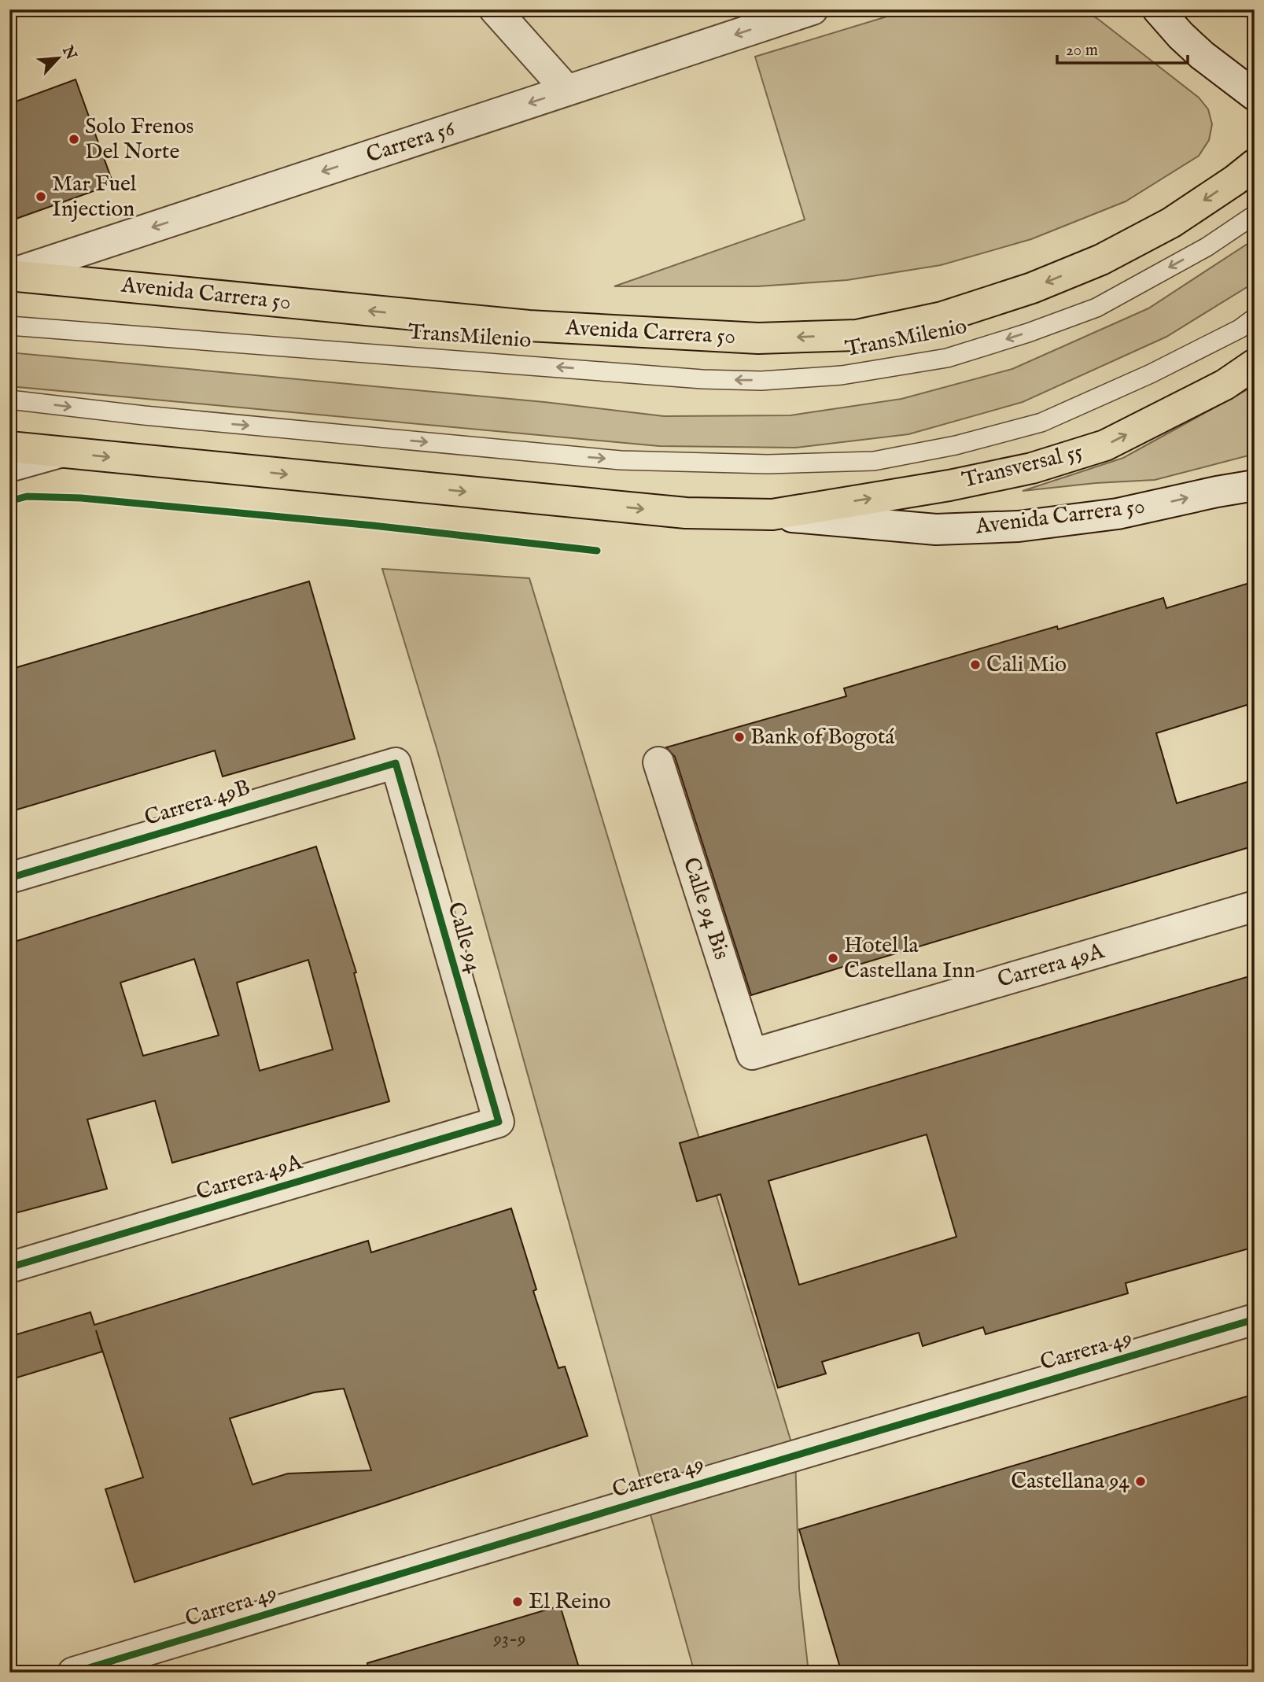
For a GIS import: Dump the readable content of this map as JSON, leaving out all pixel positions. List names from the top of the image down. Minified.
{"streets":{"main road":["Avenida Carrera 50","Transversal 55"],"street":["Carrera 56","Carrera 49B","Calle 94 Bis","Calle 94","Carrera 49A","Carrera 49"],"lane":["TransMilenio"]},"crossings":[["Carrera 56","Avenida Carrera 50"],["Avenida Carrera 50","Transversal 55"],["Carrera 49B","Calle 94"],["Calle 94 Bis","Carrera 49A"],["Calle 94","Carrera 49A"]],"one_way":["Carrera 56","Transversal 55"],"places":["Solo Frenos Del Norte","Mar Fuel Injection","Cali Mio","Bank of Bogotá","Hotel la Castellana Inn","Castellana 94","El Reino"],"house_numbers":["93-9"],"scale_bar":"20 m","north":"top right"}
